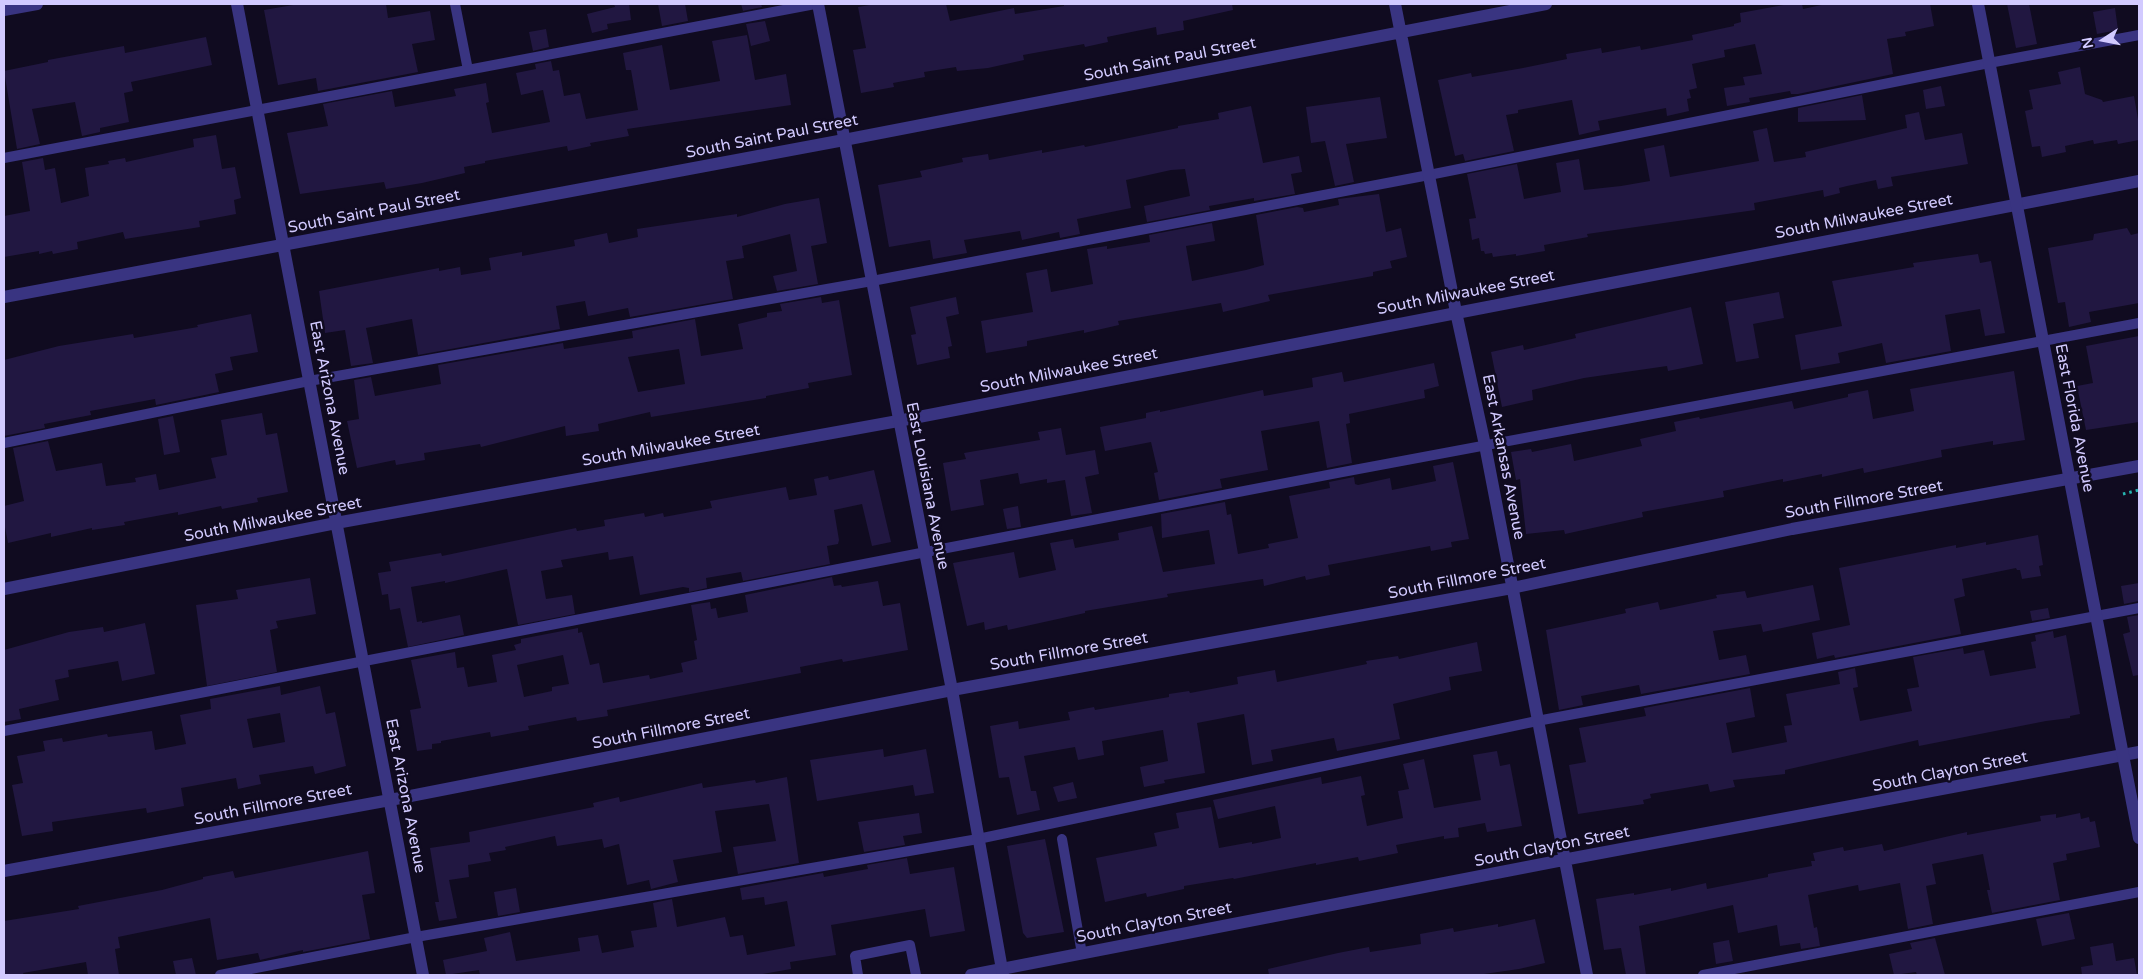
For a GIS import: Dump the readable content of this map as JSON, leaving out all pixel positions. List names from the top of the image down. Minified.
{"streets":{"street":["South Saint Paul Street","South Milwaukee Street","East Arizona Avenue","East Florida Avenue","East Arkansas Avenue","East Louisiana Avenue","South Fillmore Street","South Clayton Street"]},"crossings":[["South Saint Paul Street","East Arizona Avenue"],["South Saint Paul Street","East Arkansas Avenue"],["South Saint Paul Street","East Louisiana Avenue"],["South Milwaukee Street","East Arizona Avenue"],["South Milwaukee Street","East Florida Avenue"],["South Milwaukee Street","East Arkansas Avenue"],["South Milwaukee Street","East Louisiana Avenue"],["East Arizona Avenue","South Fillmore Street"],["East Florida Avenue","South Fillmore Street"],["East Florida Avenue","South Clayton Street"],["East Arkansas Avenue","South Fillmore Street"],["East Arkansas Avenue","South Clayton Street"],["East Louisiana Avenue","South Fillmore Street"],["East Louisiana Avenue","South Clayton Street"]],"north":"left"}
